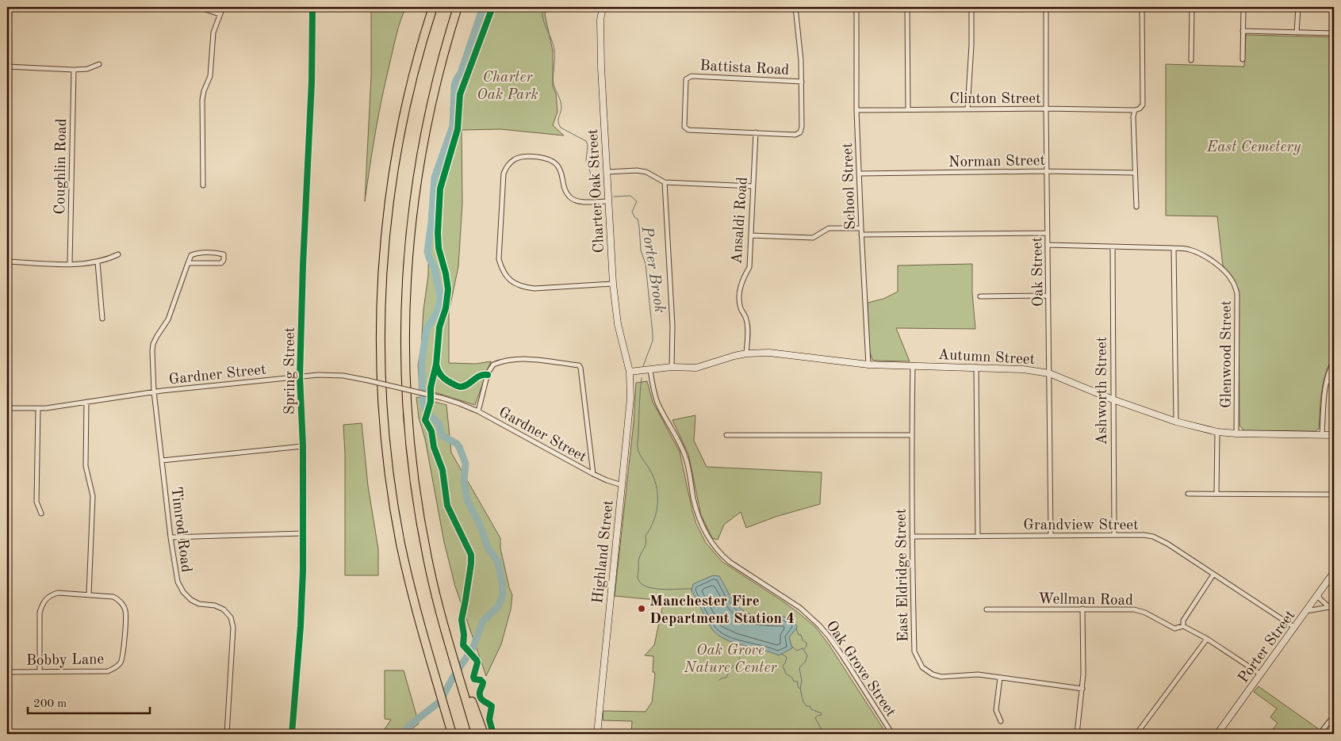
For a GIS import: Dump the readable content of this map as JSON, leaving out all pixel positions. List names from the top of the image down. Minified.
{"streets":{"street":["Battista Road","Clinton Street","Norman Street","Coughlin Road","School Street","Charter Oak Street","Ansaldi Road","Oak Street","Glenwood Street","Autumn Street","Spring Street","Gardner Street","Ashworth Street","Grandview Street","Timrod Road","Highland Street","East Eldridge Street","Wellman Road","Porter Street","Bobby Lane","Oak Grove Street"]},"crossings":[["Battista Road","Ansaldi Road"],["Clinton Street","School Street"],["Clinton Street","Oak Street"],["Norman Street","School Street"],["Norman Street","Oak Street"],["School Street","Autumn Street"],["Charter Oak Street","Autumn Street"],["Charter Oak Street","Highland Street"],["Ansaldi Road","Autumn Street"],["Oak Street","Glenwood Street"],["Oak Street","Autumn Street"],["Oak Street","Grandview Street"],["Glenwood Street","Autumn Street"],["Glenwood Street","Ashworth Street"],["Autumn Street","Ashworth Street"],["Autumn Street","Highland Street"],["Autumn Street","East Eldridge Street"],["Autumn Street","Oak Grove Street"],["Spring Street","Gardner Street"],["Gardner Street","Timrod Road"],["Gardner Street","Highland Street"],["Ashworth Street","Grandview Street"],["Grandview Street","East Eldridge Street"],["Grandview Street","Porter Street"],["Wellman Road","Porter Street"]],"water":["Porter Brook"],"parks":["Charter Oak Park","East Cemetery","Oak Grove Nature Center"],"places":["Manchester Fire Department Station 4"],"scale_bar":"200 m"}
